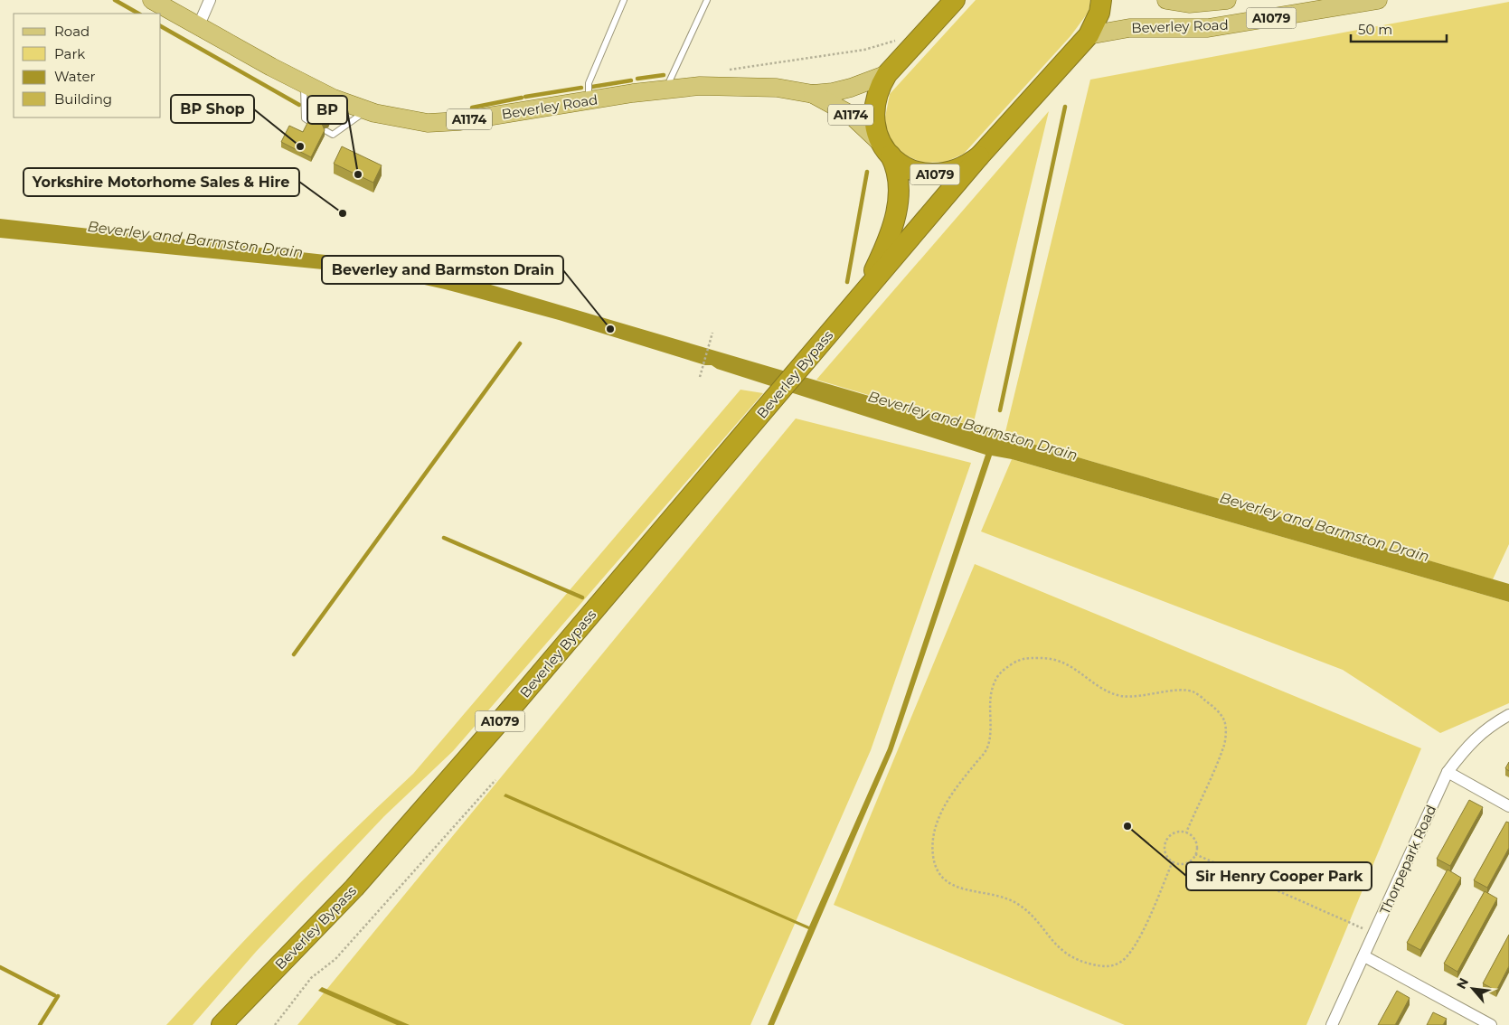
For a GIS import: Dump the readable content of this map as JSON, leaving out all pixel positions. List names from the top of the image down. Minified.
{"streets":{"highway":["A1079","Beverley Bypass"],"main road":["Beverley Road","A1174"],"street":["Thorpepark Road"]},"crossings":[["A1079","Beverley Road"],["A1079","Beverley Bypass"],["Beverley Road","Beverley Bypass"]],"water":["Beverley and Barmston Drain"],"places":["BP Shop","BP","Yorkshire Motorhome Sales & Hire","Beverley and Barmston Drain","Sir Henry Cooper Park"],"legend":["Road","Park","Water","Building"],"scale_bar":"50 m","north":"top left"}
